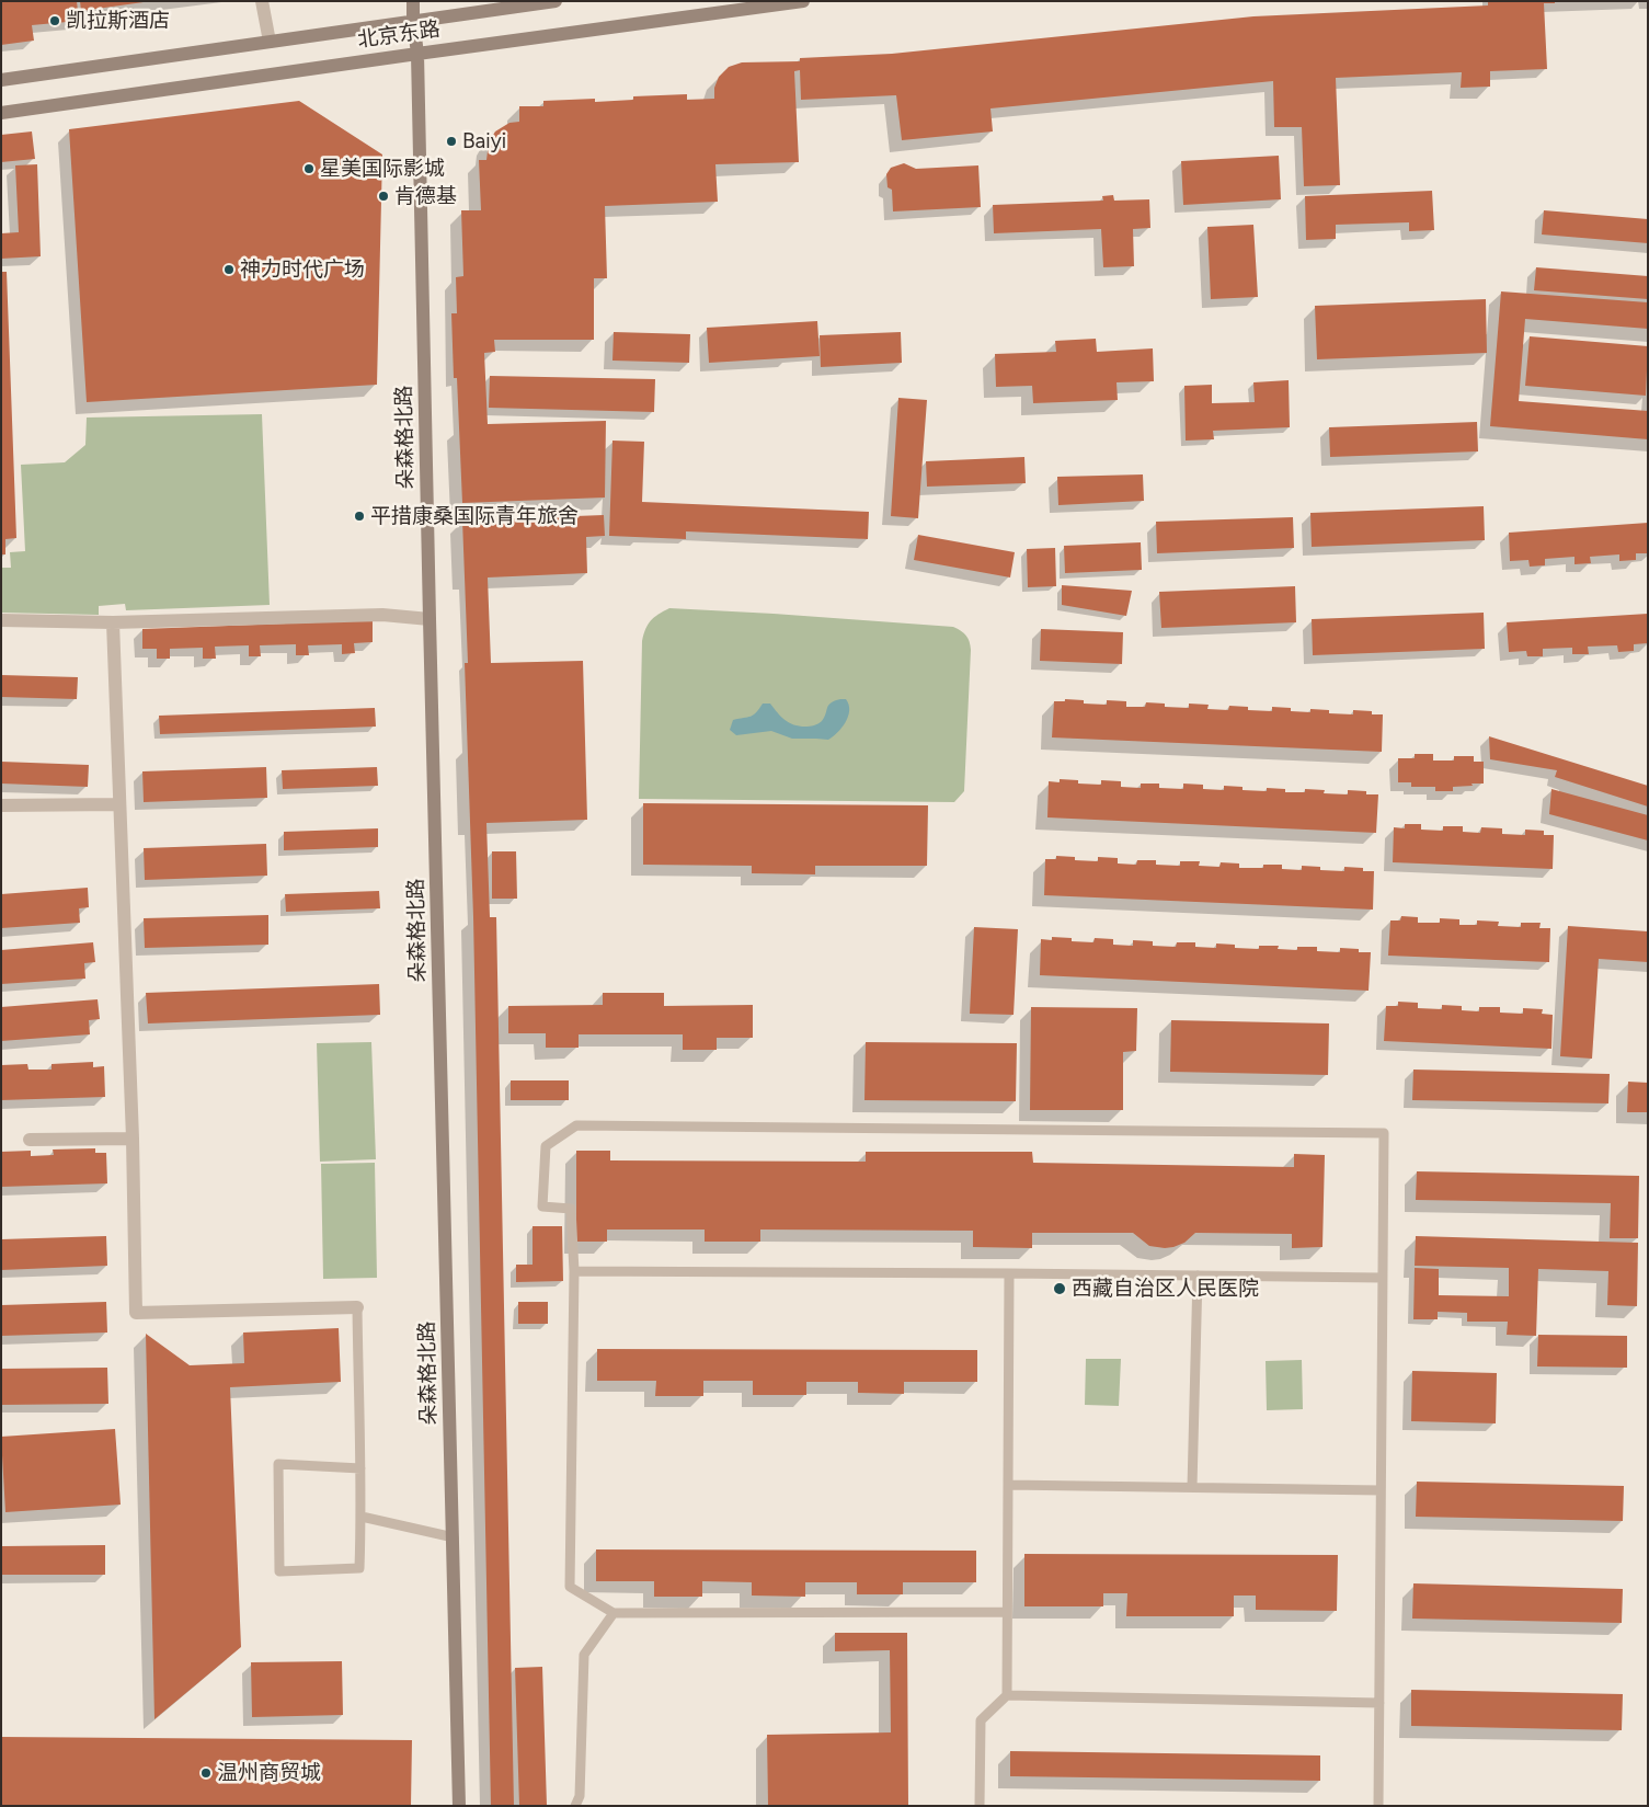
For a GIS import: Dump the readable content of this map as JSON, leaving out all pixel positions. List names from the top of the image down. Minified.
{"streets":{"street":["北京东路","朵森格北路"]},"crossings":[["北京东路","朵森格北路"]],"places":["凯拉斯酒店","Baiyi","星美国际影城","肯德基","神力时代广场","平措康桑国际青年旅舍","西藏自治区人民医院","温州商贸城"]}
